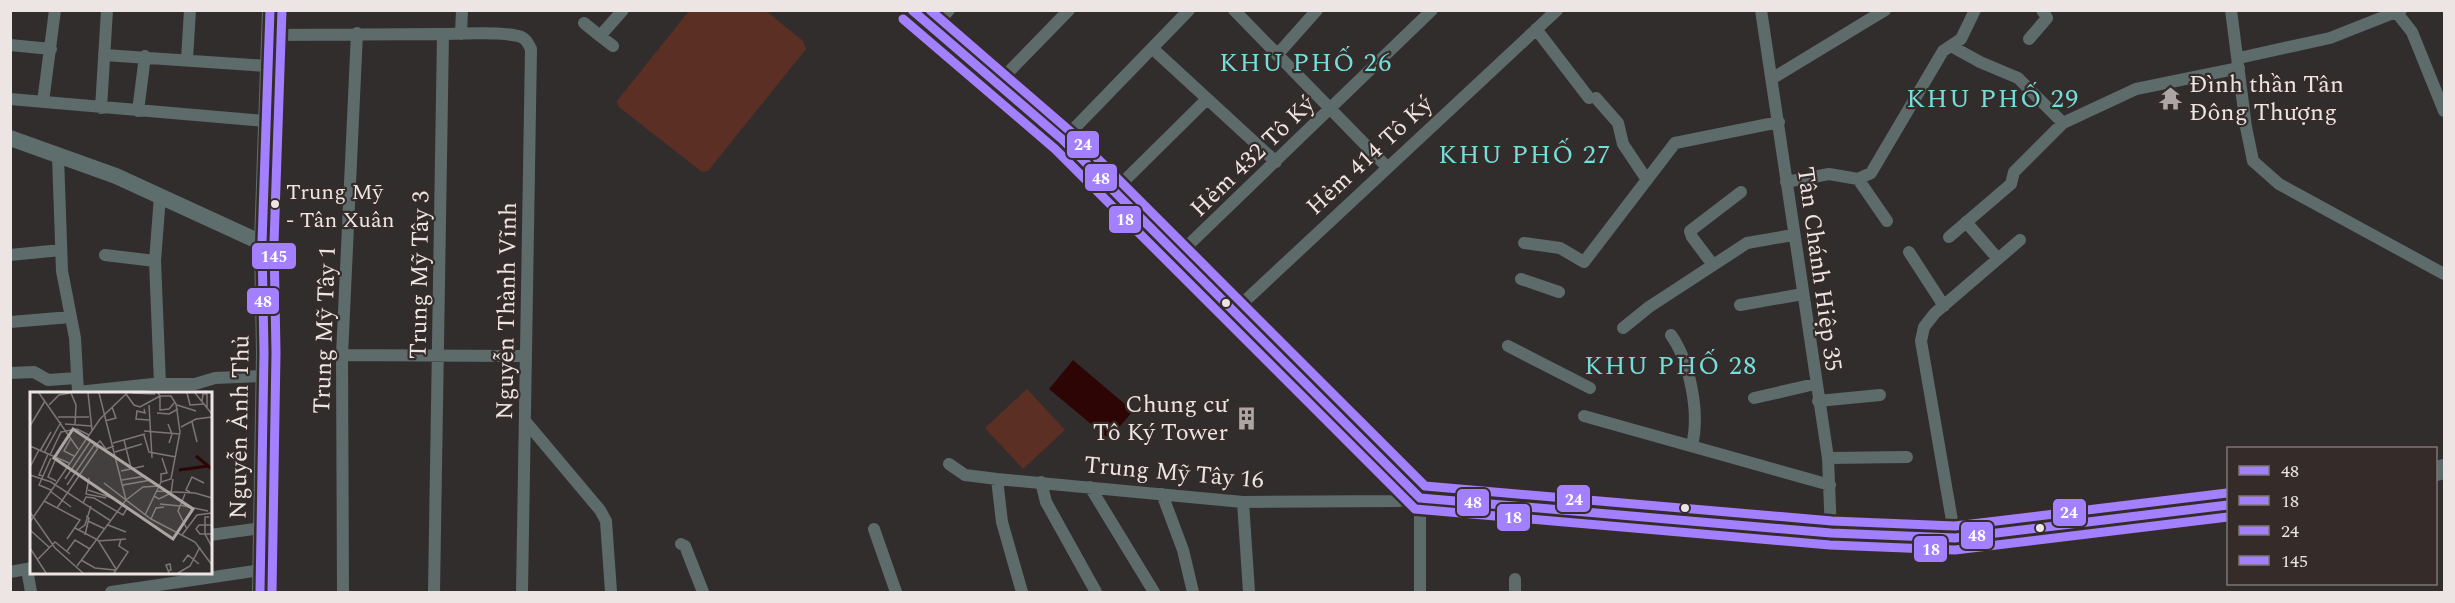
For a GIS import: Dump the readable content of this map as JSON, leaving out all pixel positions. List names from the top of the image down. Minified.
{"streets":{"main road":["Nguyễn Ảnh Thủ"],"street":["Hẻm 414 Tô Ký","Hẻm 432 Tô Ký","Tân Chánh Hiệp 35","Trung Mỹ Tây 3","Nguyễn Thành Vĩnh","Trung Mỹ Tây 1","Trung Mỹ Tây 16"]},"districts":["KHU PHỐ 26","KHU PHỐ 29","KHU PHỐ 27","KHU PHỐ 28"],"places":{"temple":["Đình thần Tân Đông Thượng"],"other":["Trung Mỹ - Tân Xuân"],"building":["Chung cư Tô Ký Tower"]},"lines":["transit line 48","transit line 24","transit line 145","transit line 18"],"legend":["48","18","24","145"]}
